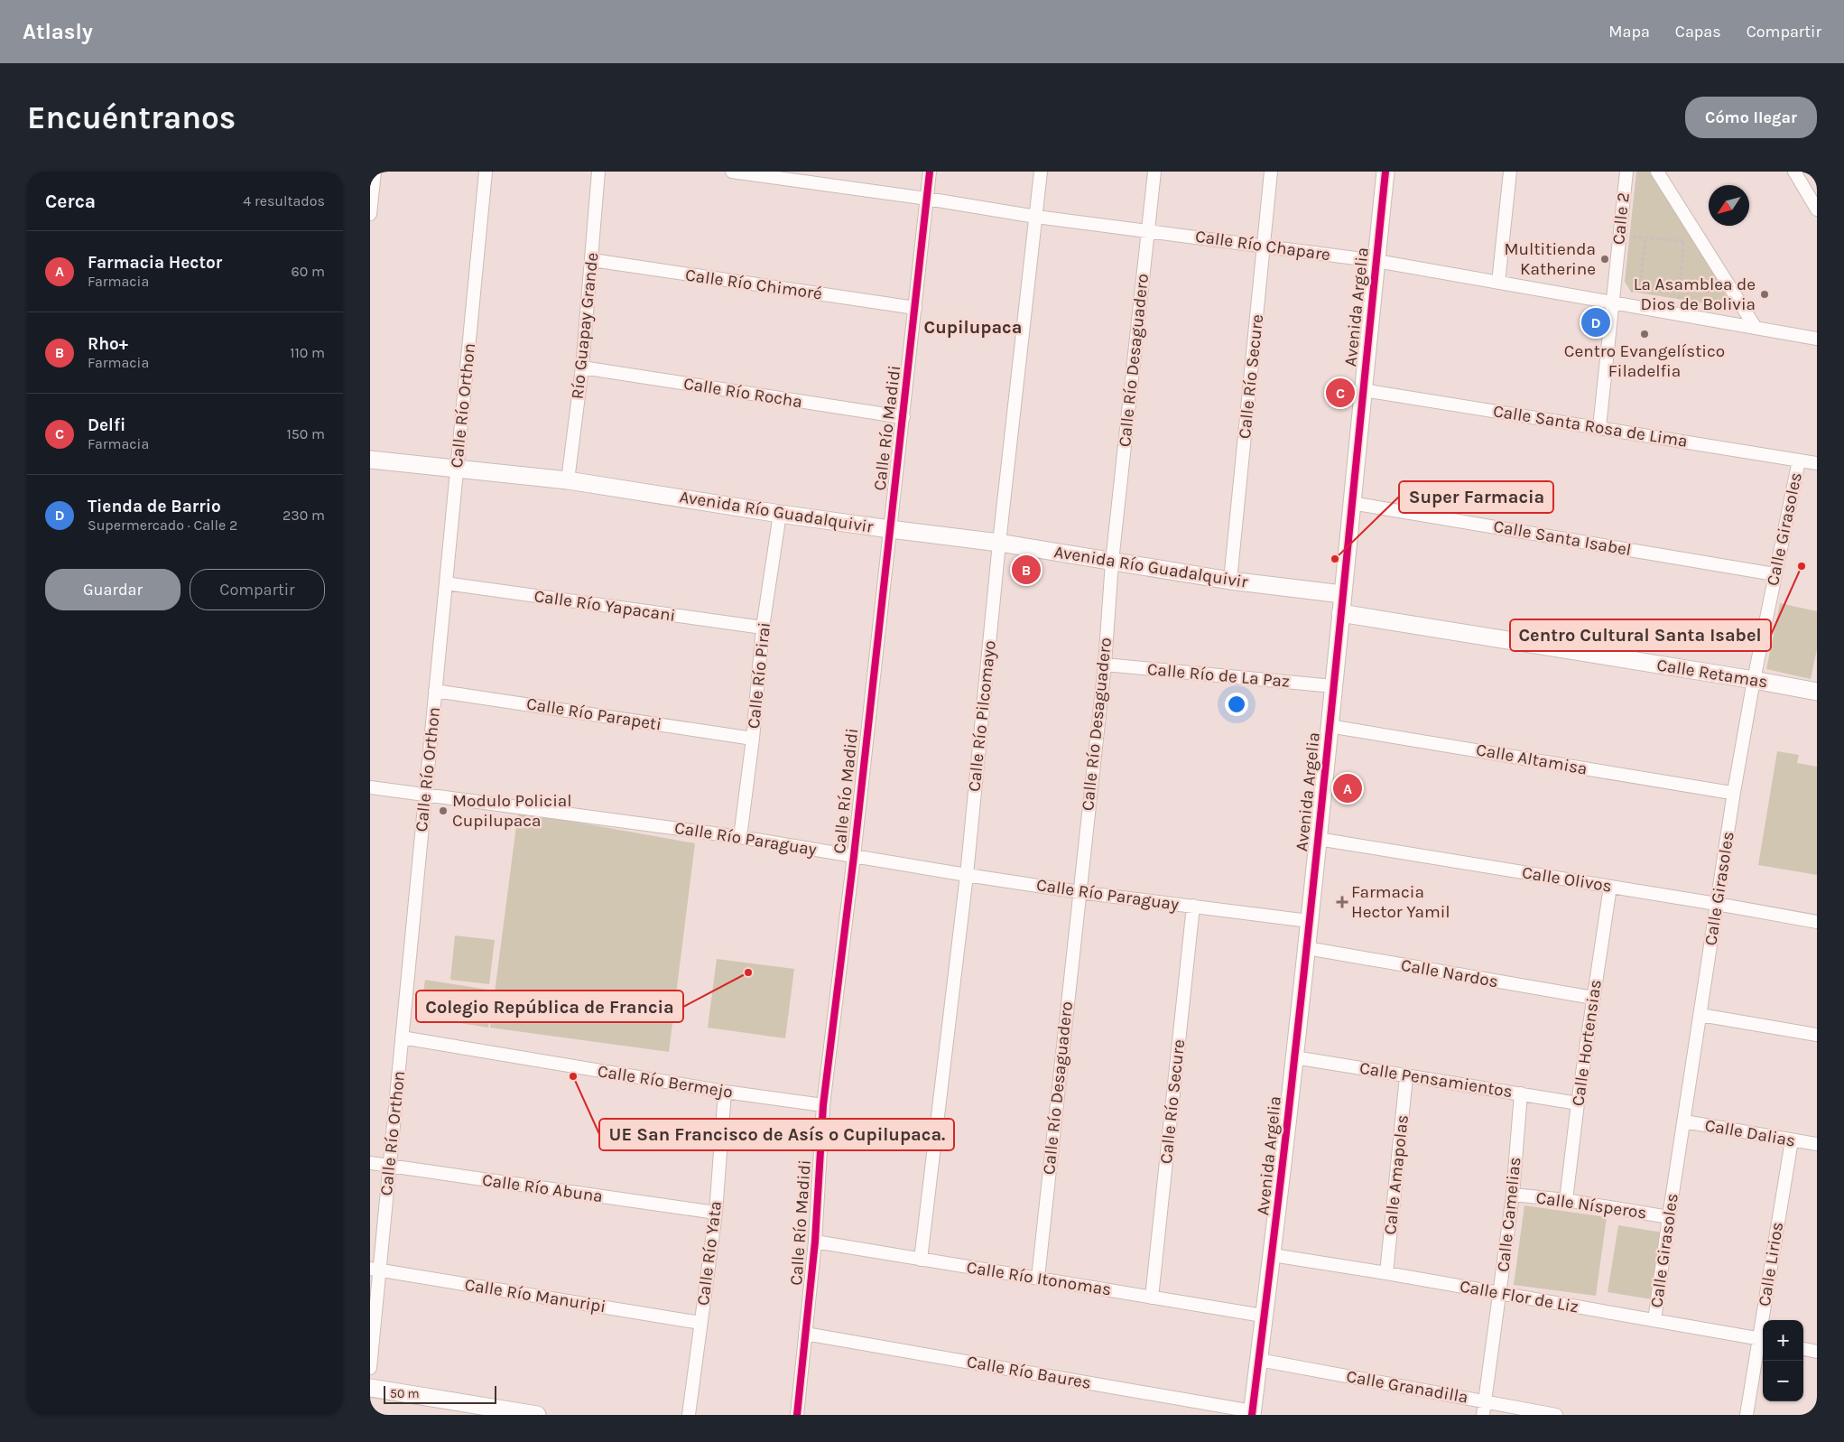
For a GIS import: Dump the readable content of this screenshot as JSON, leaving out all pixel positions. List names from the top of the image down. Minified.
{"streets":{"street":["Calle 2","Calle Río Chapare","Calle Río Chimoré","Avenida Argelia","Río Guapay Grande","Calle Río Desaguadero","Calle Río Secure","Calle Río Rocha","Calle Río Orthon","Calle Santa Rosa de Lima","Calle Río Madidi","Avenida Río Guadalquivir","Calle Girasoles","Calle Santa Isabel","Calle Río Yapacani","Calle Retamas","Calle Río Pirai","Calle Río de La Paz","Calle Río Parapeti","Calle Río Pilcomayo","Calle Altamisa","Calle Río Paraguay","Calle Olivos","Calle Nardos","Calle Hortensias","Calle Pensamientos","Calle Río Bermejo","Calle Dalias","Calle Amapolas","Calle Río Abuna","Calle Nísperos","Calle Camelias","Calle Río Yata","Calle Lirios","Calle Río Itonomas","Calle Río Manuripi","Calle Flor de Liz","Calle Río Baures","Calle Granadilla"]},"crossings":[["Calle 2","Calle Río Chapare"],["Calle 2","Calle Santa Rosa de Lima"],["Calle Río Chapare","Avenida Argelia"],["Calle Río Chapare","Calle Río Desaguadero"],["Calle Río Chapare","Calle Río Secure"],["Calle Río Chapare","Calle Río Madidi"],["Calle Río Chapare","Calle Río Pilcomayo"],["Calle Río Chimoré","Río Guapay Grande"],["Calle Río Chimoré","Calle Río Madidi"],["Avenida Argelia","Calle Santa Rosa de Lima"],["Avenida Argelia","Avenida Río Guadalquivir"],["Avenida Argelia","Calle Santa Isabel"],["Avenida Argelia","Calle Retamas"],["Avenida Argelia","Calle Río de La Paz"],["Avenida Argelia","Calle Altamisa"],["Avenida Argelia","Calle Río Paraguay"],["Avenida Argelia","Calle Olivos"],["Avenida Argelia","Calle Nardos"],["Avenida Argelia","Calle Pensamientos"],["Avenida Argelia","Calle Río Itonomas"],["Avenida Argelia","Calle Flor de Liz"],["Avenida Argelia","Calle Río Baures"],["Avenida Argelia","Calle Granadilla"],["Río Guapay Grande","Calle Río Rocha"],["Río Guapay Grande","Avenida Río Guadalquivir"],["Calle Río Desaguadero","Avenida Río Guadalquivir"],["Calle Río Desaguadero","Calle Río de La Paz"],["Calle Río Desaguadero","Calle Río Paraguay"],["Calle Río Desaguadero","Calle Río Itonomas"],["Calle Río Secure","Avenida Río Guadalquivir"],["Calle Río Secure","Calle Río Paraguay"],["Calle Río Secure","Calle Río Itonomas"],["Calle Río Rocha","Calle Río Madidi"],["Calle Río Orthon","Avenida Río Guadalquivir"],["Calle Río Orthon","Calle Río Yapacani"],["Calle Río Orthon","Calle Río Parapeti"],["Calle Río Orthon","Calle Río Paraguay"],["Calle Río Orthon","Calle Río Bermejo"],["Calle Río Orthon","Calle Río Abuna"],["Calle Río Orthon","Calle Río Manuripi"],["Calle Santa Rosa de Lima","Calle Girasoles"],["Calle Río Madidi","Avenida Río Guadalquivir"],["Calle Río Madidi","Calle Río Paraguay"],["Calle Río Madidi","Calle Río Bermejo"],["Calle Río Madidi","Calle Río Itonomas"],["Calle Río Madidi","Calle Río Baures"],["Avenida Río Guadalquivir","Calle Río Pirai"],["Avenida Río Guadalquivir","Calle Río Pilcomayo"],["Calle Girasoles","Calle Santa Isabel"],["Calle Girasoles","Calle Retamas"],["Calle Girasoles","Calle Altamisa"],["Calle Girasoles","Calle Olivos"],["Calle Girasoles","Calle Dalias"],["Calle Girasoles","Calle Nísperos"],["Calle Girasoles","Calle Flor de Liz"],["Calle Río Yapacani","Calle Río Pirai"],["Calle Río Pirai","Calle Río Parapeti"],["Calle Río Pirai","Calle Río Paraguay"],["Calle Río Pilcomayo","Calle Río Paraguay"],["Calle Río Pilcomayo","Calle Río Itonomas"],["Calle Olivos","Calle Hortensias"],["Calle Nardos","Calle Hortensias"],["Calle Hortensias","Calle Pensamientos"],["Calle Hortensias","Calle Nísperos"],["Calle Pensamientos","Calle Amapolas"],["Calle Pensamientos","Calle Camelias"],["Calle Río Bermejo","Calle Río Yata"],["Calle Dalias","Calle Lirios"],["Calle Amapolas","Calle Flor de Liz"],["Calle Río Abuna","Calle Río Yata"],["Calle Nísperos","Calle Camelias"],["Calle Camelias","Calle Flor de Liz"],["Calle Camelias","Calle Granadilla"],["Calle Río Yata","Calle Río Manuripi"],["Calle Lirios","Calle Flor de Liz"]],"districts":["Cupilupaca"],"places":{"other":["Multitienda Katherine","La Asamblea de Dios de Bolivia","Centro Evangelístico Filadelfia","Super Farmacia","Centro Cultural Santa Isabel","Modulo Policial Cupilupaca","Colegio República de Francia","UE San Francisco de Asís o Cupilupaca."],"health":["Farmacia Hector Yamil"]},"scale_bar":"50 m","north":"bottom left","page":{"header":"Atlasly","nav":["Mapa","Capas","Compartir"],"buttons":["Cómo llegar",["Guardar","Compartir"]],"title":"Encuéntranos","heading":["Cerca","4 resultados"],"list":[{"mark":"A","name":"Farmacia Hector","note":"Farmacia","value":"60 m"},{"mark":"B","name":"Rho+","note":"Farmacia","value":"110 m"},{"mark":"C","name":"Delfi","note":"Farmacia","value":"150 m"},{"mark":"D","name":"Tienda de Barrio","note":"Supermercado · Calle 2","value":"230 m"}],"pins":["D","C","B","A"],"map_buttons":["+","−"],"scale":"50 m"}}
